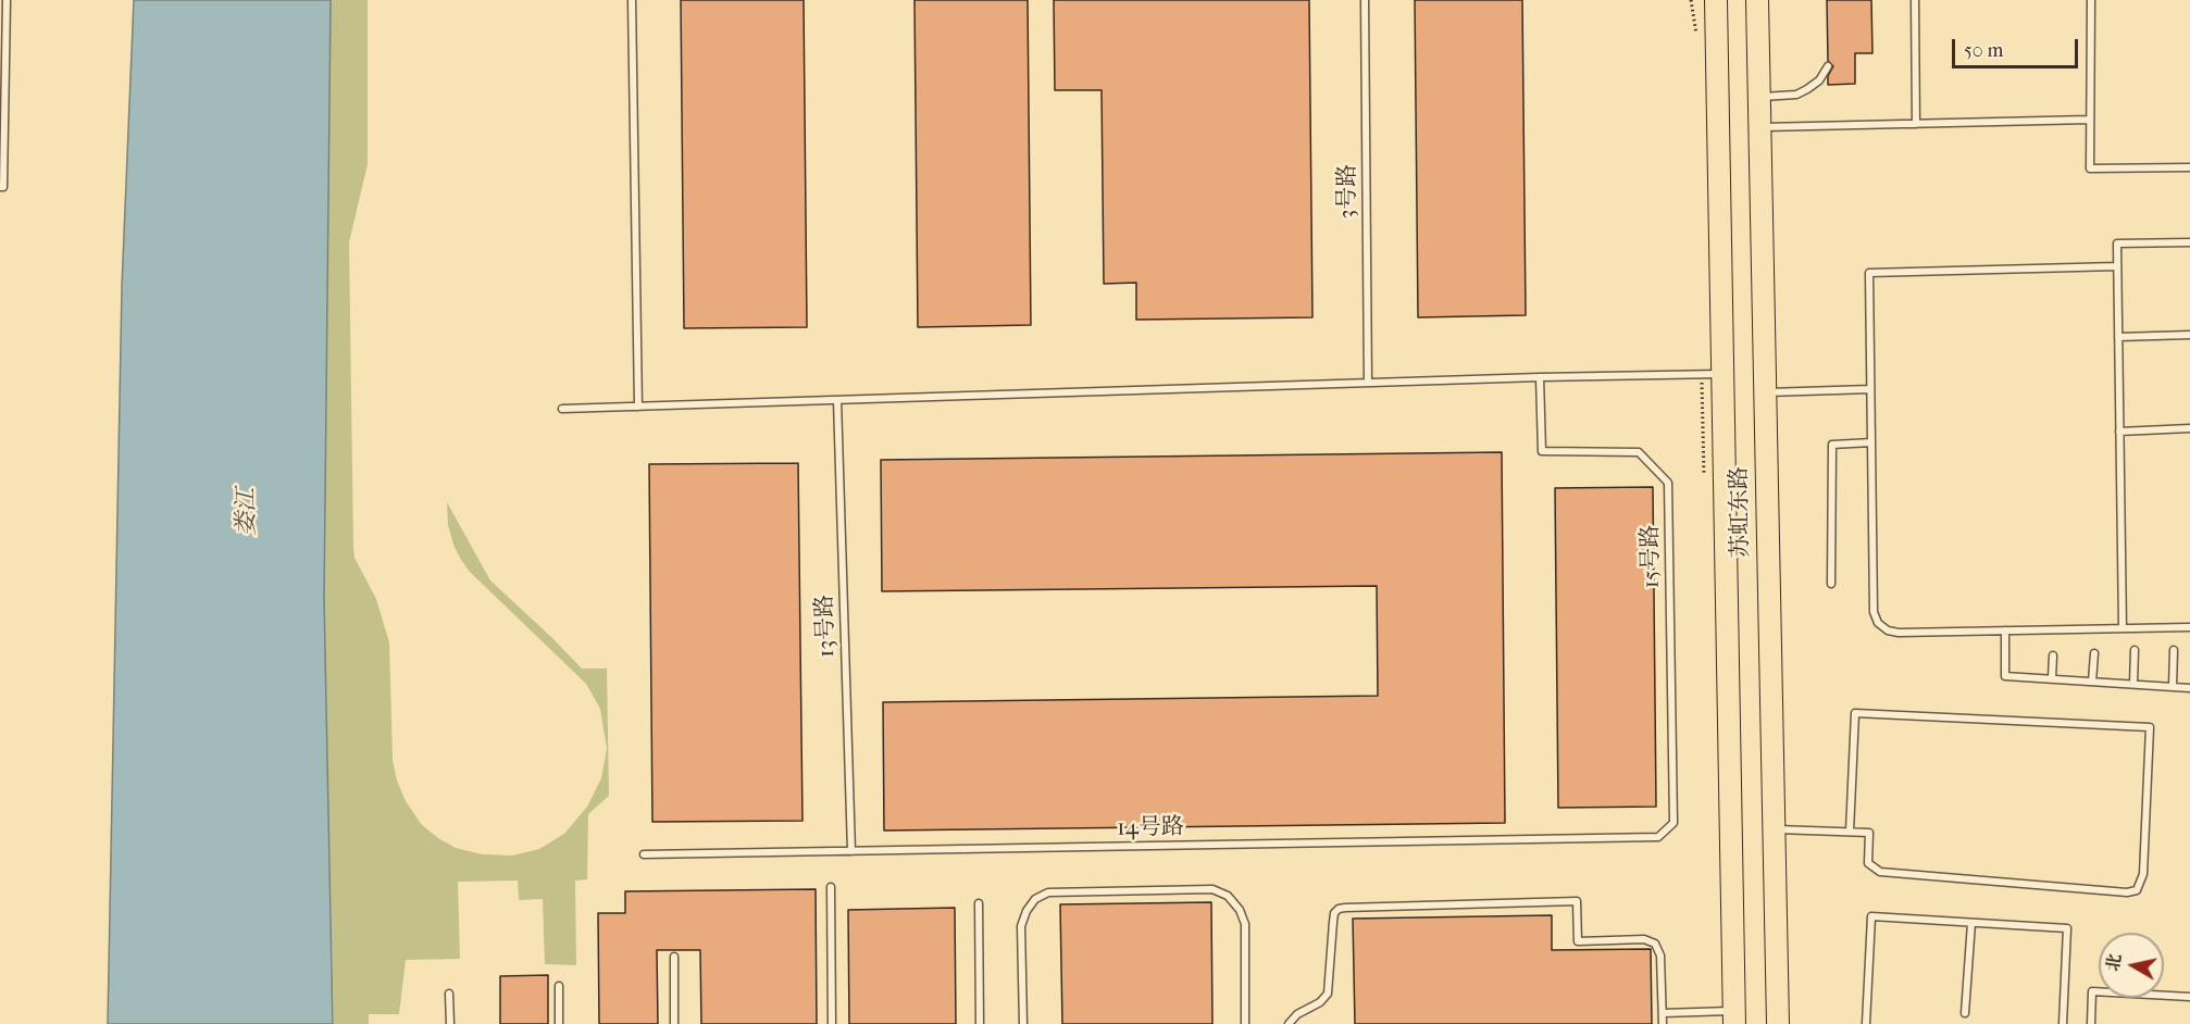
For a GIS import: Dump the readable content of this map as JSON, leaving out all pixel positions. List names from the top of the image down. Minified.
{"streets":{"main road":["苏虹东路"],"lane":["3号路","15号路","13号路","14号路"]},"crossings":[["15号路","14号路"],["13号路","14号路"]],"water":["娄江"],"scale_bar":"50 m","north":"left"}
